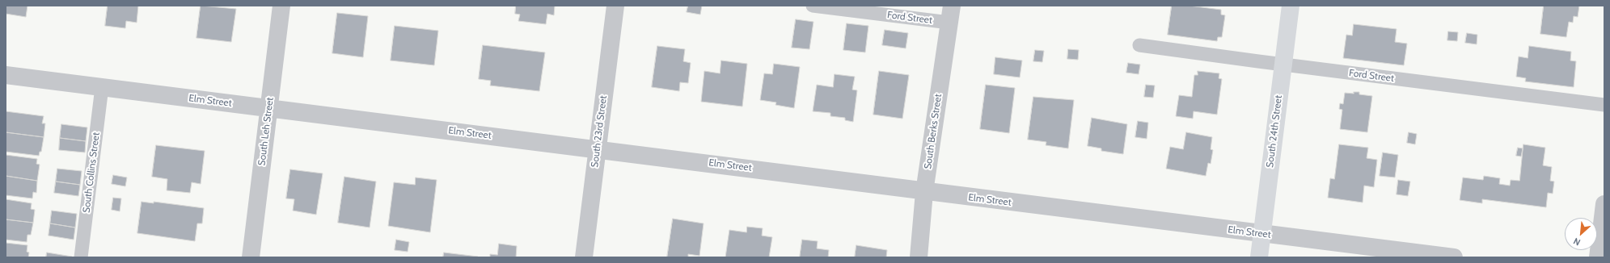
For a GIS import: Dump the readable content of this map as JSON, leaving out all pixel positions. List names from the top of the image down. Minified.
{"streets":{"main road":["South 24th Street"],"street":["Elm Street","South Leh Street","South 23rd Street","South Berks Street"],"lane":["Ford Street","South Collins Street"]},"crossings":[["Ford Street","South Berks Street"],["Ford Street","South 24th Street"],["Elm Street","South Leh Street"],["Elm Street","South 23rd Street"],["Elm Street","South Berks Street"],["Elm Street","South 24th Street"],["Elm Street","South Collins Street"]],"north":"bottom left"}
